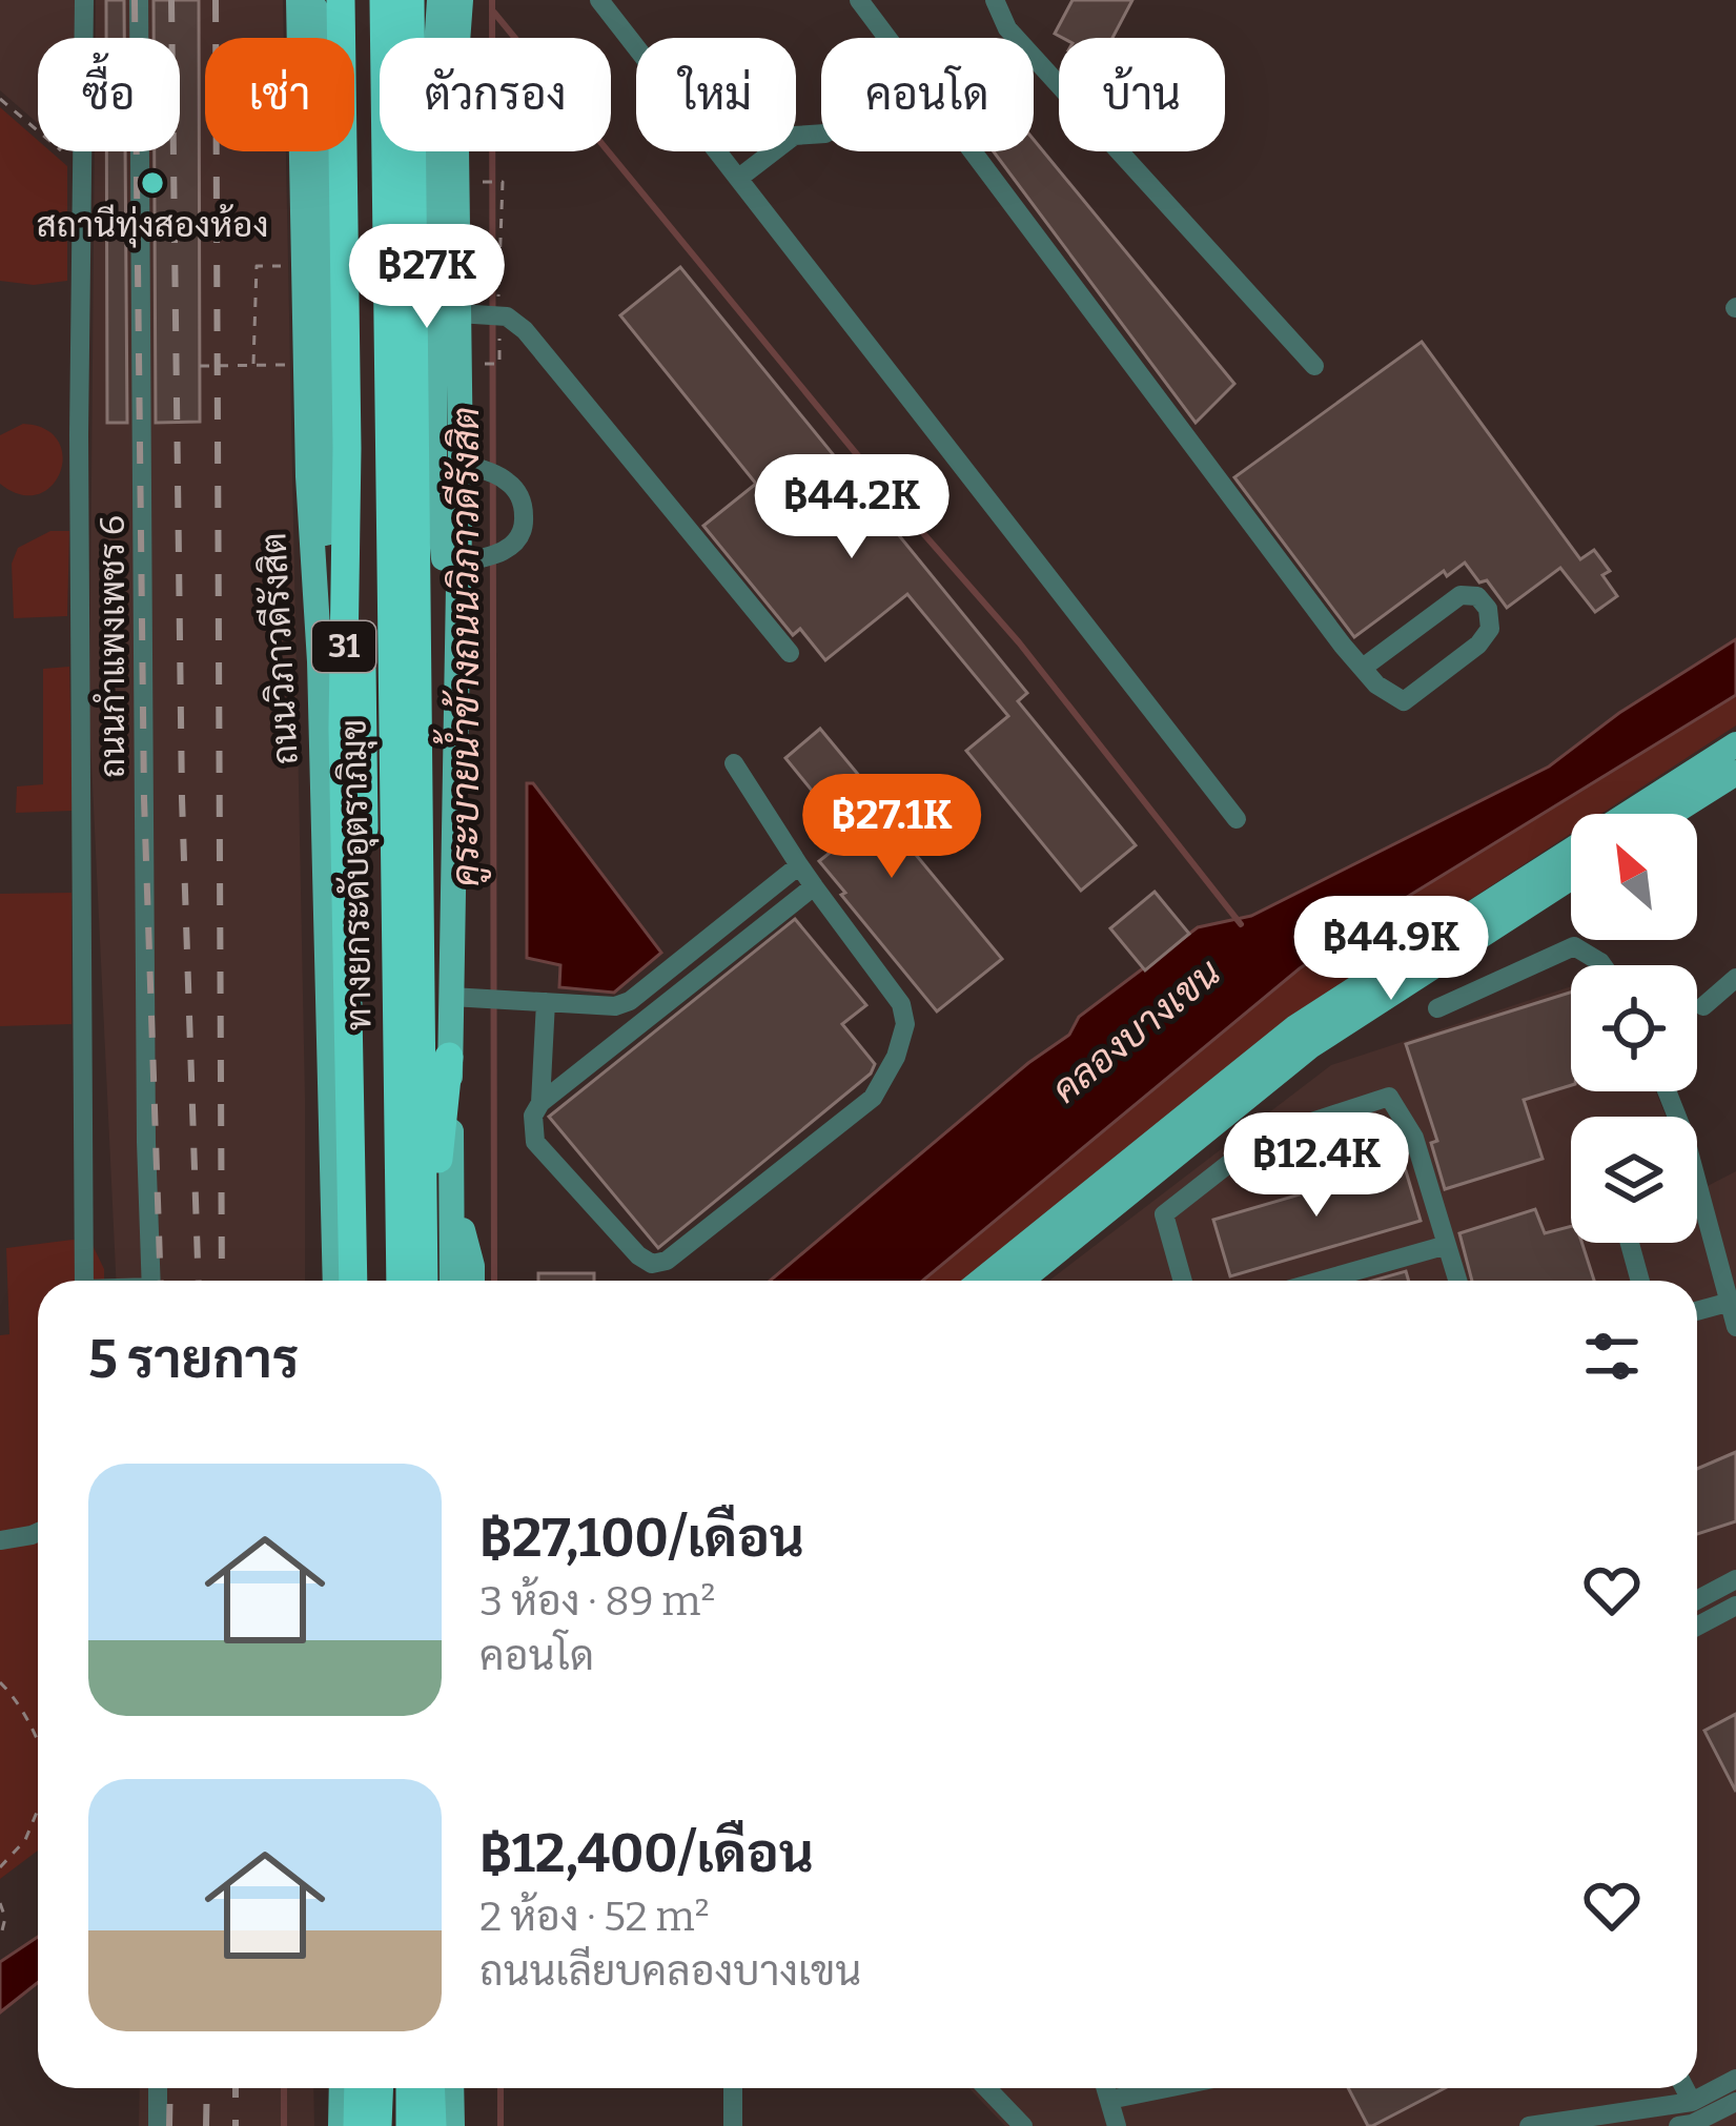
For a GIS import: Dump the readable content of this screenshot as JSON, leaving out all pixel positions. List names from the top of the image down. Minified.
{"streets":{"highway":["31","ถนนวิภาวดีรังสิต","ทางยกระดับอุตราภิมุข"],"street":["ถนนกำแพงเพชร 6"]},"water":["คูระบายน้ำข้างถนนวิภาวดีรังสิต","คลองบางเขน"],"places":["สถานีทุ่งสองห้อง"],"north":"top left","page":{"chip":["ซื้อ","เช่า","ตัวกรอง","ใหม่","คอนโด","บ้าน"],"price":["฿27K","฿44.2K","฿27.1K","฿44.9K","฿12.4K"],"heading":"5 รายการ","list":[{"name":"฿27,100/เดือน","note":"3 ห้อง · 89 m² · คอนโด"},{"name":"฿12,400/เดือน","note":"2 ห้อง · 52 m² · ถนนเลียบคลองบางเขน"}]}}
